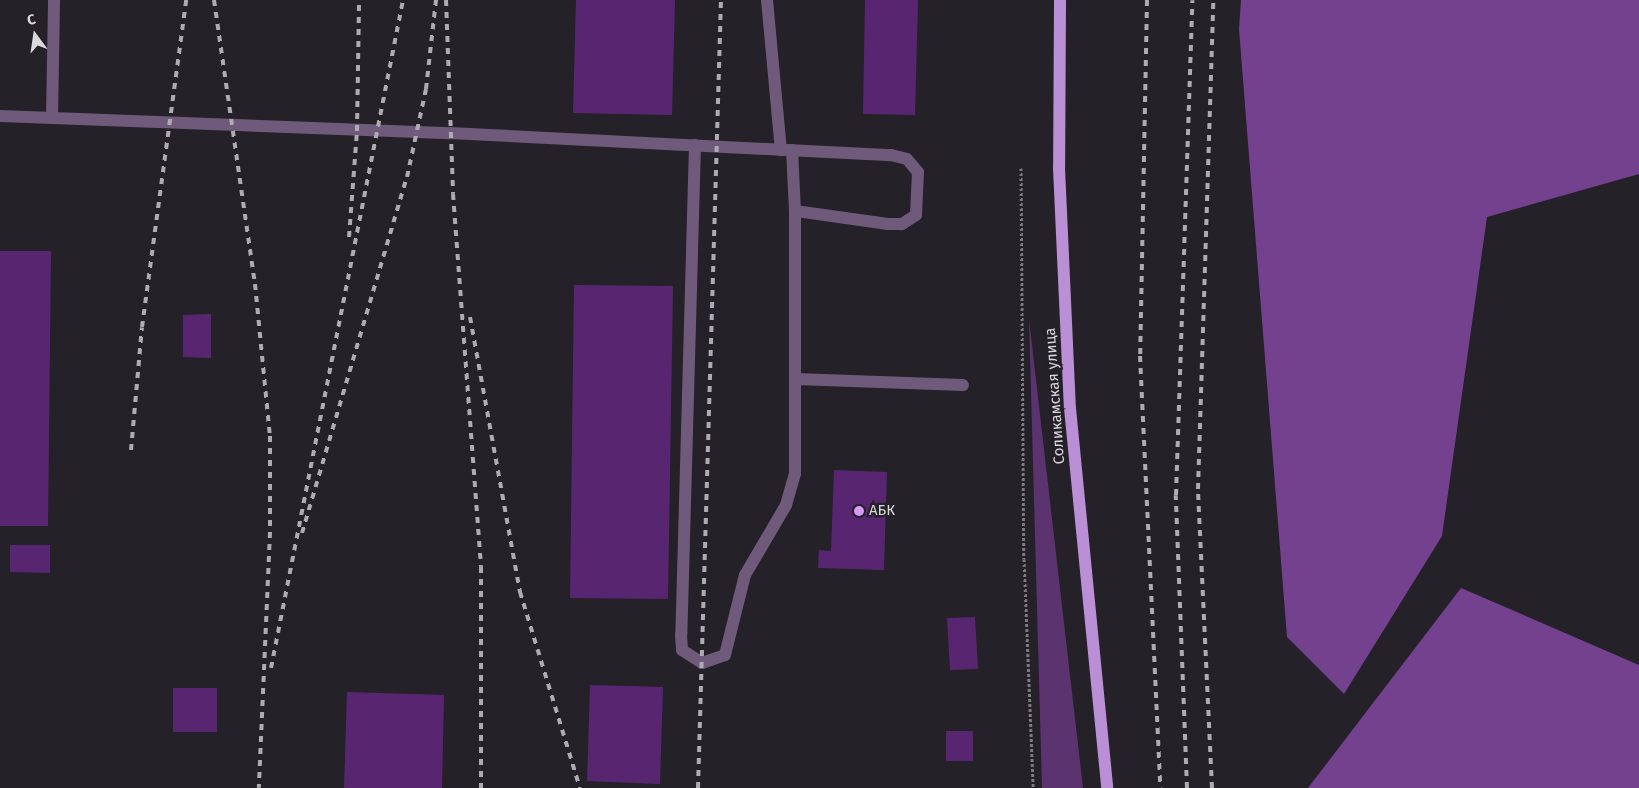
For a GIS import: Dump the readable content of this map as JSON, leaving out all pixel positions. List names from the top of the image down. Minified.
{"streets":{"main road":["Соликамская улица"]},"places":["АБК"],"north":"top"}
